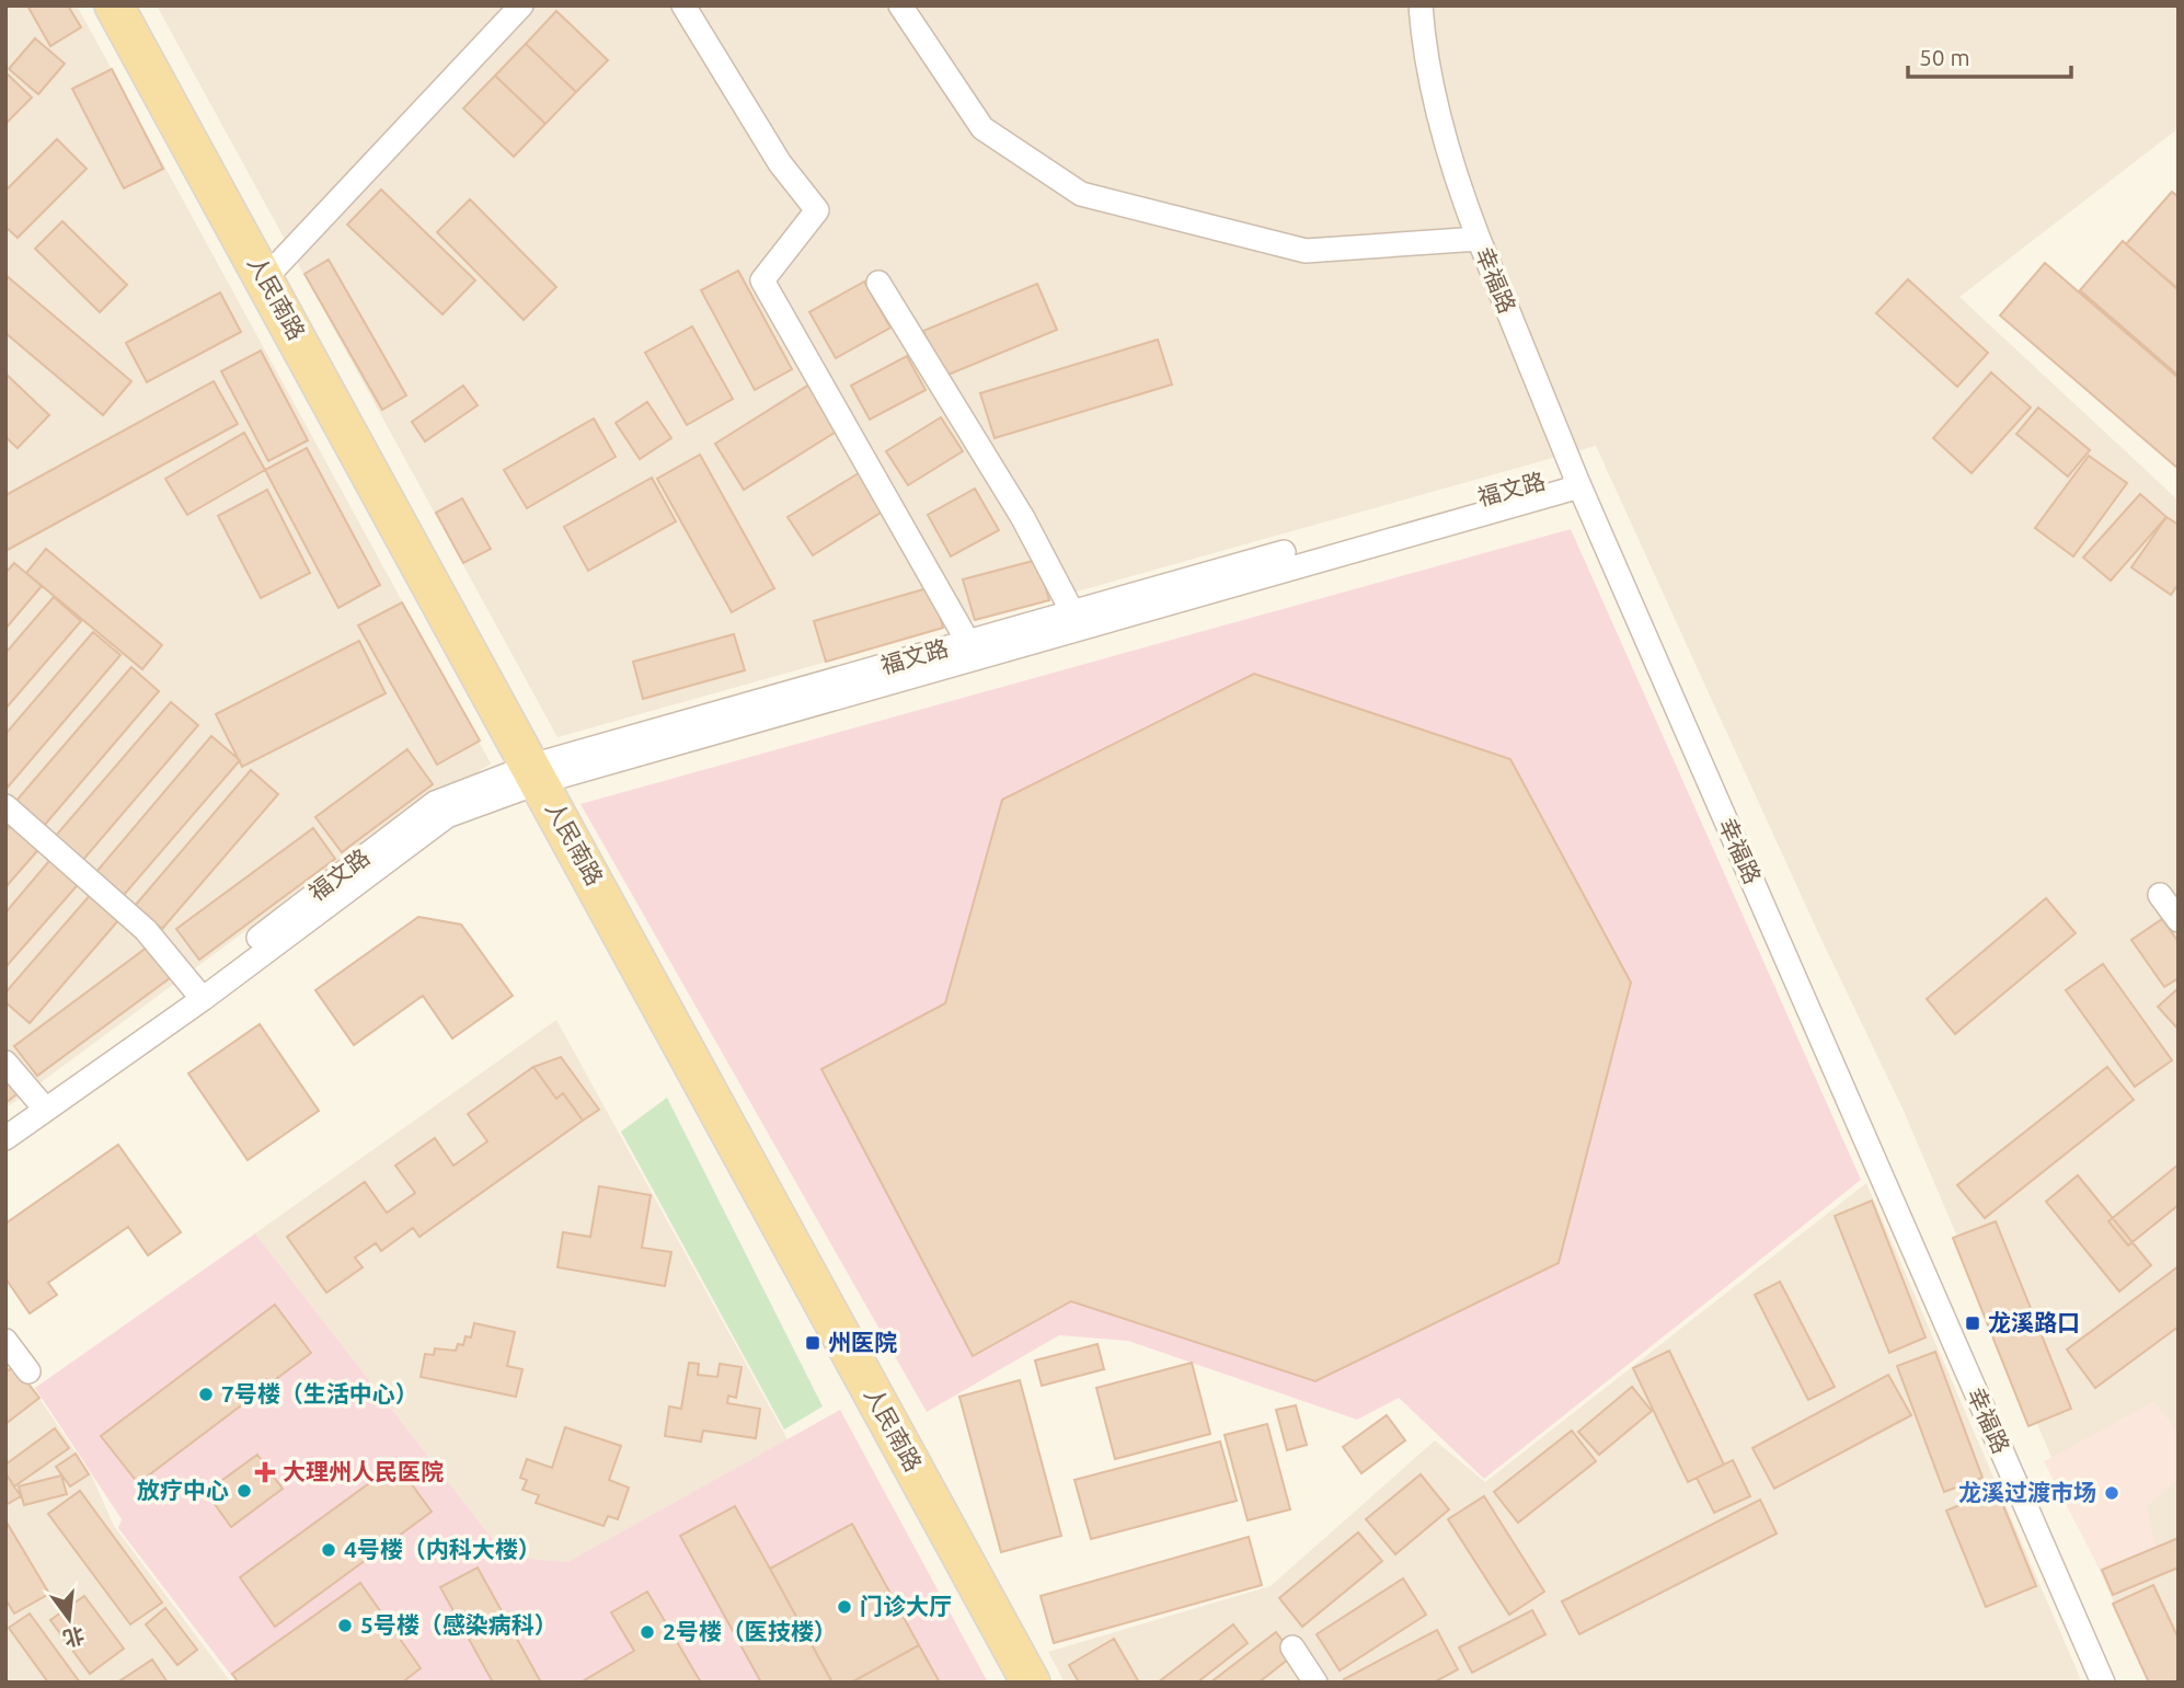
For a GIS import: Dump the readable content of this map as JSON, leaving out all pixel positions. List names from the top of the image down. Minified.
{"streets":{"main road":["人民南路"],"street":["幸福路","福文路"]},"crossings":[["幸福路","福文路"],["人民南路","福文路"]],"places":{"transit":["龙溪路口","州医院"],"other":["7号楼（生活中心）","放疗中心","龙溪过渡市场","4号楼（内科大楼）","门诊大厅","5号楼（感染病科）","2号楼（医技楼）"],"health":["大理州人民医院"]},"scale_bar":"50 m","north":"bottom"}
